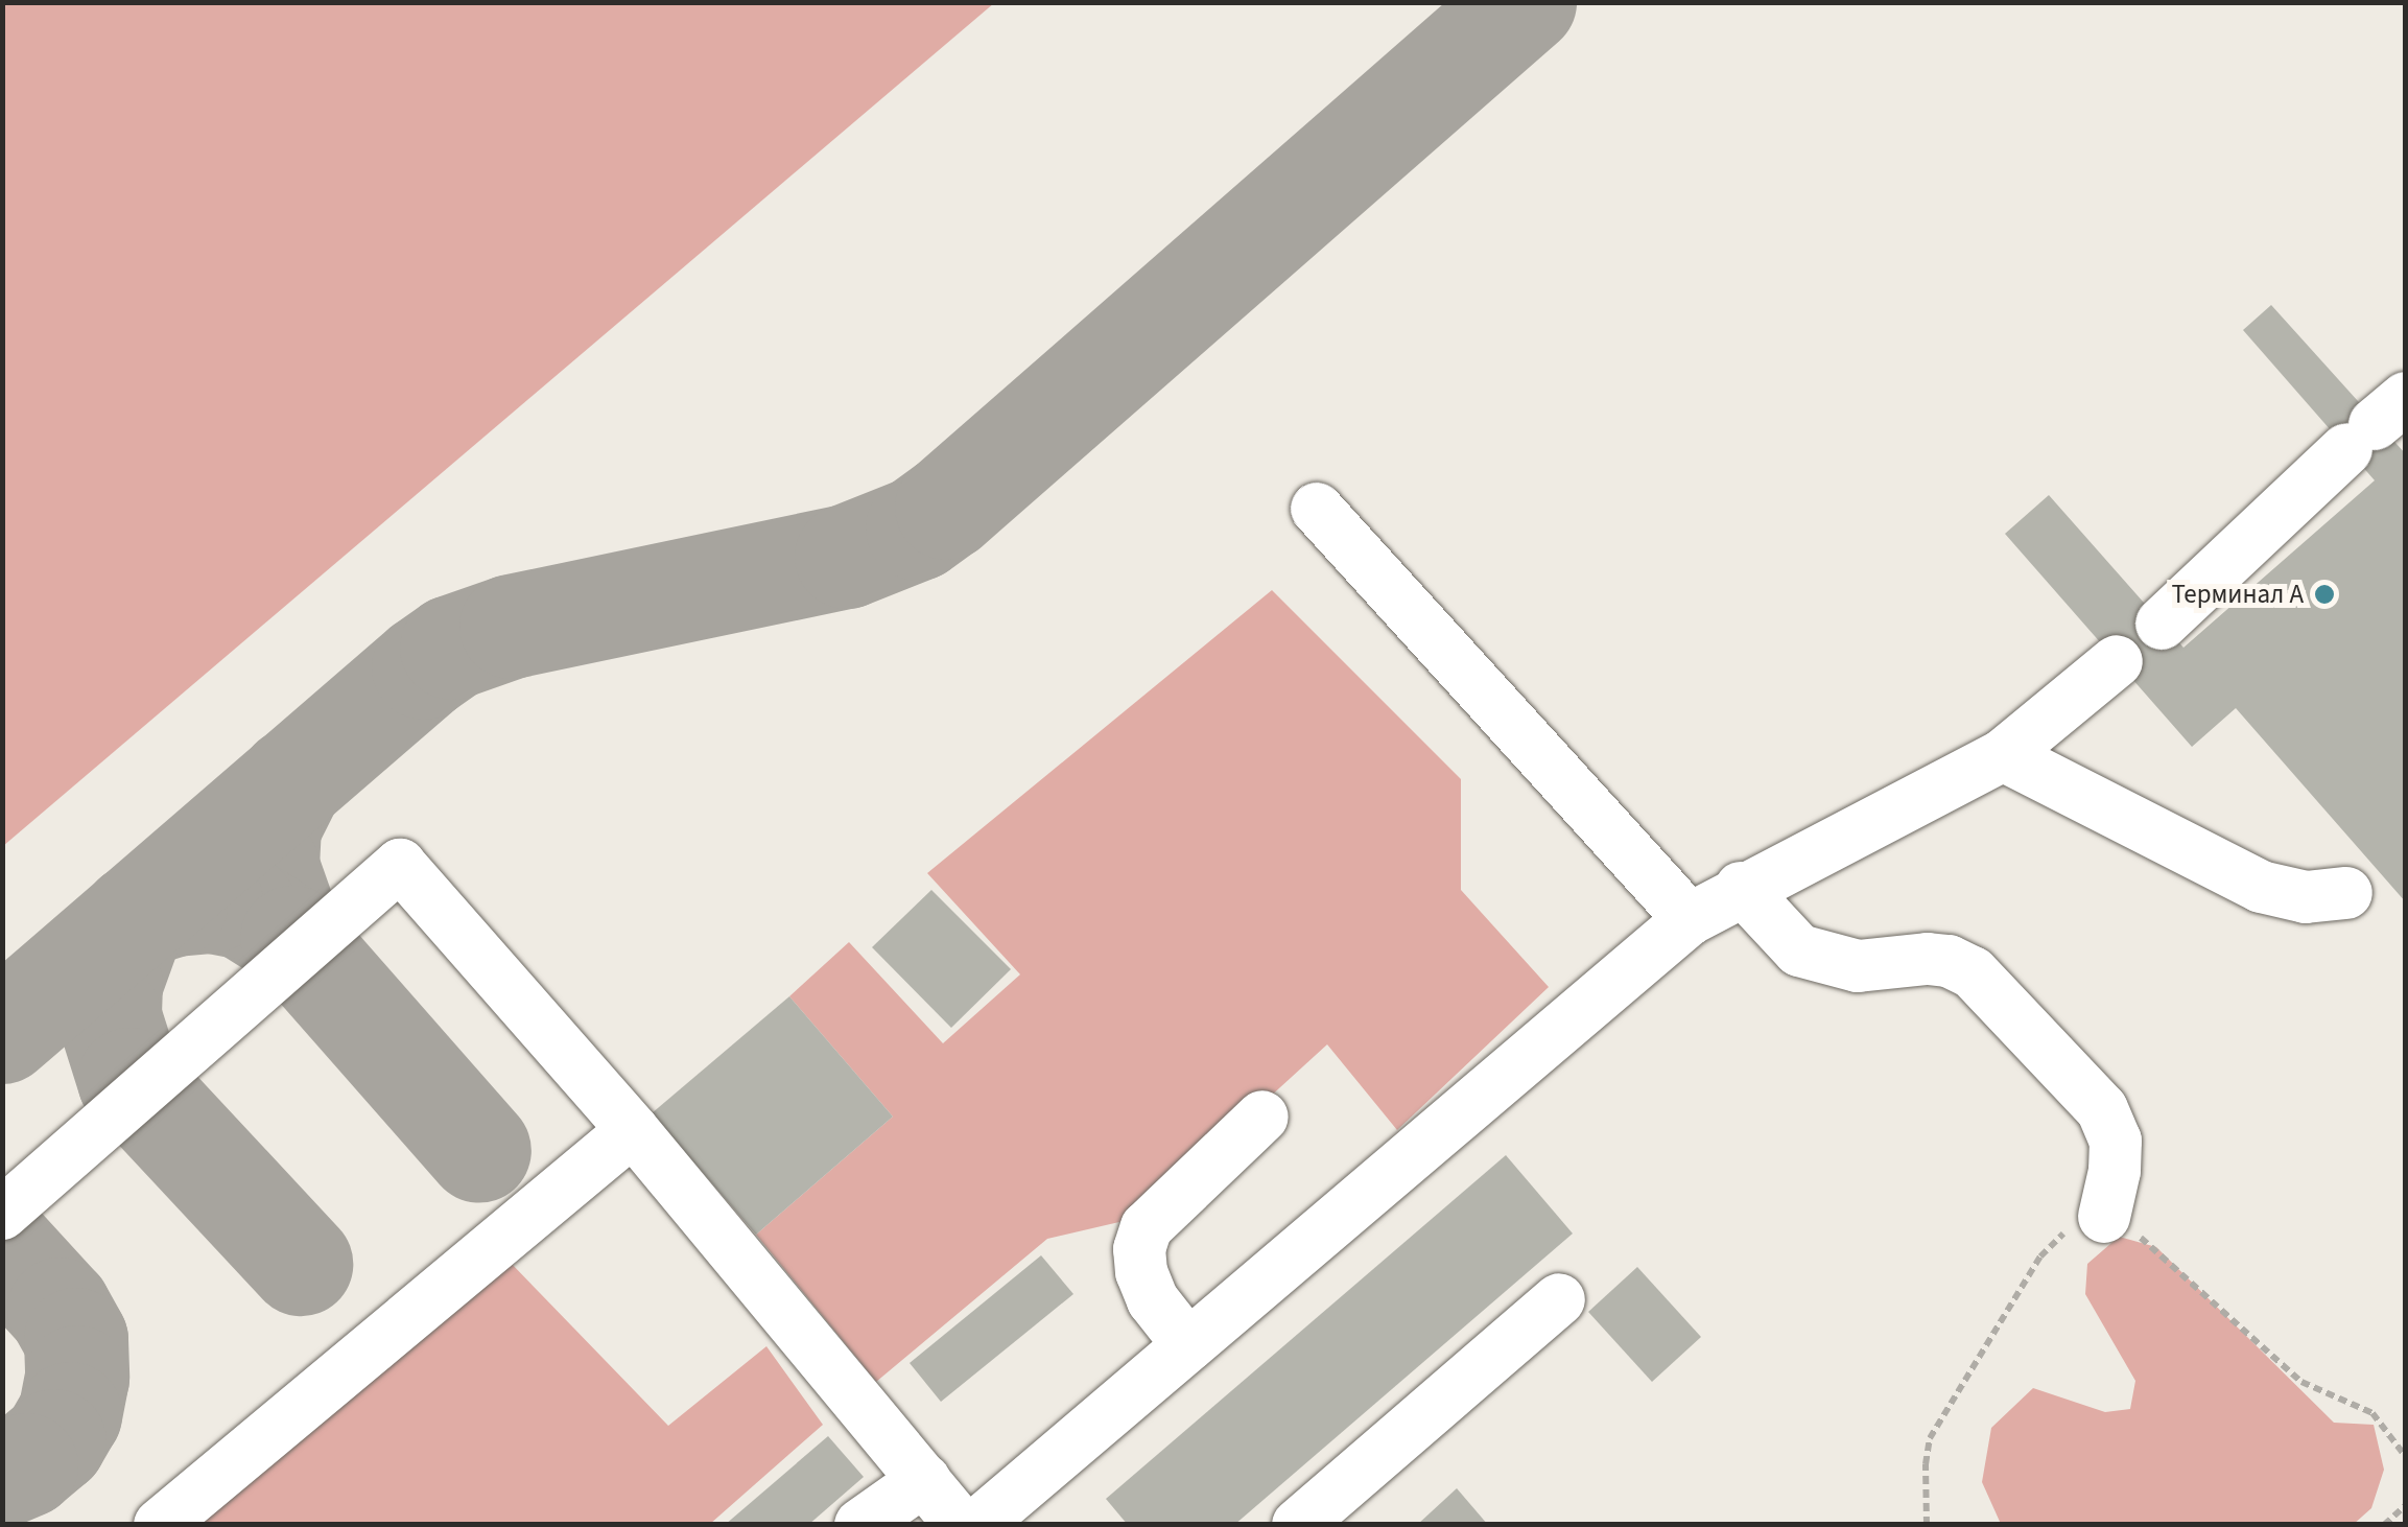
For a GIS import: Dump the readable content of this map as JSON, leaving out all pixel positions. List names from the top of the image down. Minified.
{"places":["Терминал А"]}
